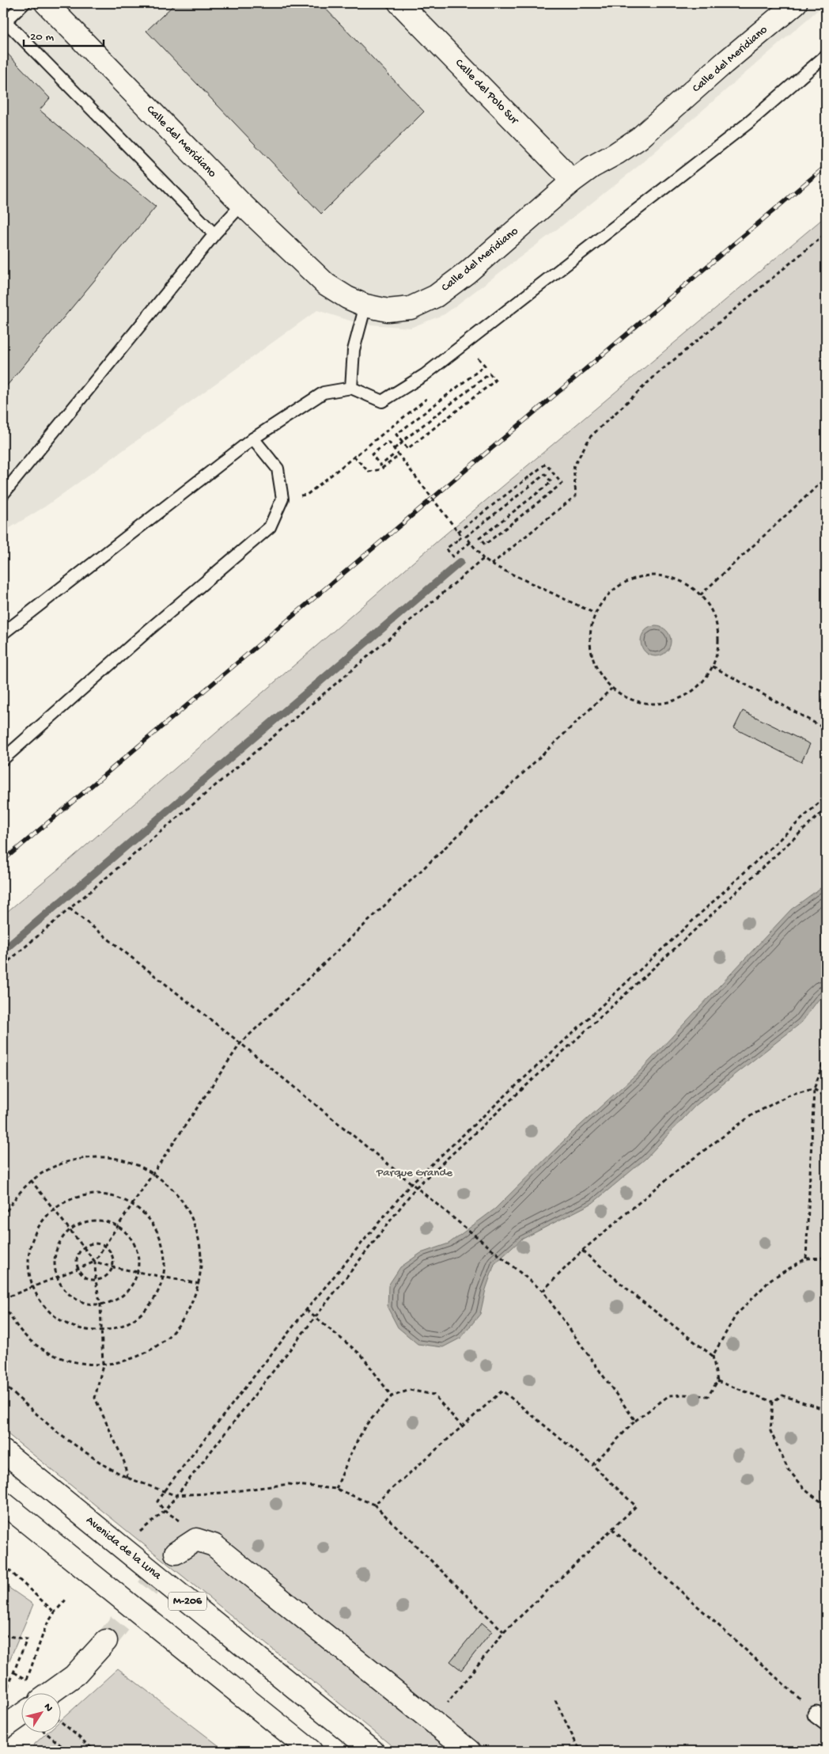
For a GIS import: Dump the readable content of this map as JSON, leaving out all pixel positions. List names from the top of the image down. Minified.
{"streets":{"street":["Calle del Meridiano","Calle del Polo Sur","Avenida de la Luna","M-206"]},"crossings":[["Calle del Meridiano","Calle del Polo Sur"]],"parks":["Parque Grande"],"scale_bar":"20 m","north":"top right"}
